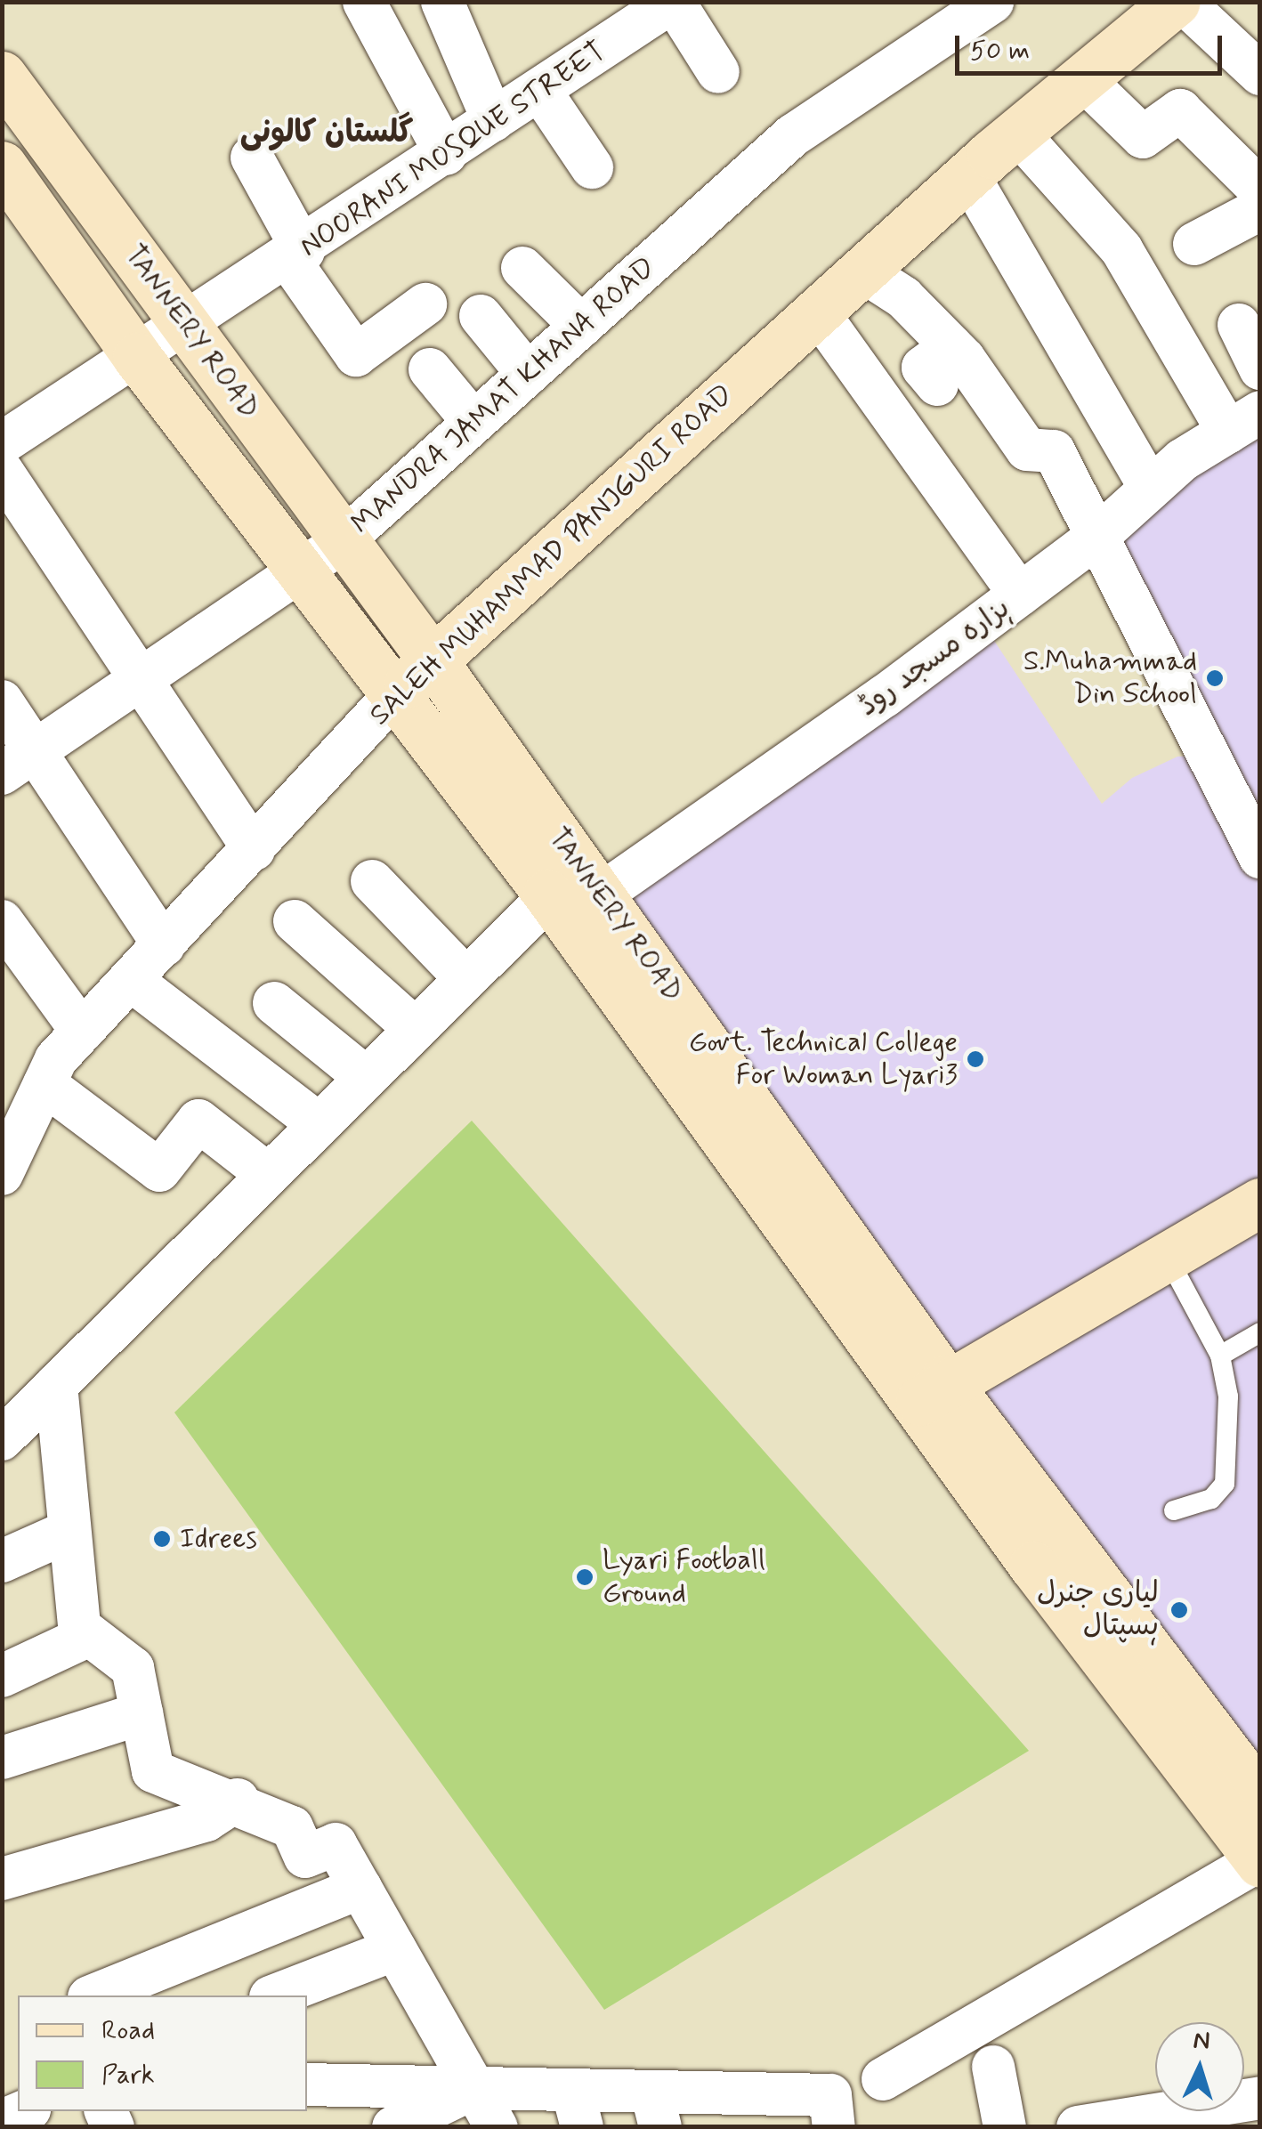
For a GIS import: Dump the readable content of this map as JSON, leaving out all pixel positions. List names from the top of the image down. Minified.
{"streets":{"main road":["TANNERY ROAD","SALEH MUHAMMAD PANJGURI ROAD"],"street":["NOORANI MOSQUE STREET","MANDRA JAMAT KHANA ROAD","ہزارہ مسجد روڈ"]},"crossings":[["NOORANI MOSQUE STREET","TANNERY ROAD"],["TANNERY ROAD","MANDRA JAMAT KHANA ROAD"],["TANNERY ROAD","SALEH MUHAMMAD PANJGURI ROAD"],["TANNERY ROAD","ہزارہ مسجد روڈ"]],"districts":["گلستان کالونی"],"places":["S.Muhammad Din School","Govt. Technical College For Woman Lyari3","Idrees","Lyari Football Ground","لیاری جنرل ہسپتال"],"legend":["Road","Park"],"scale_bar":"50 m","north":"top"}
